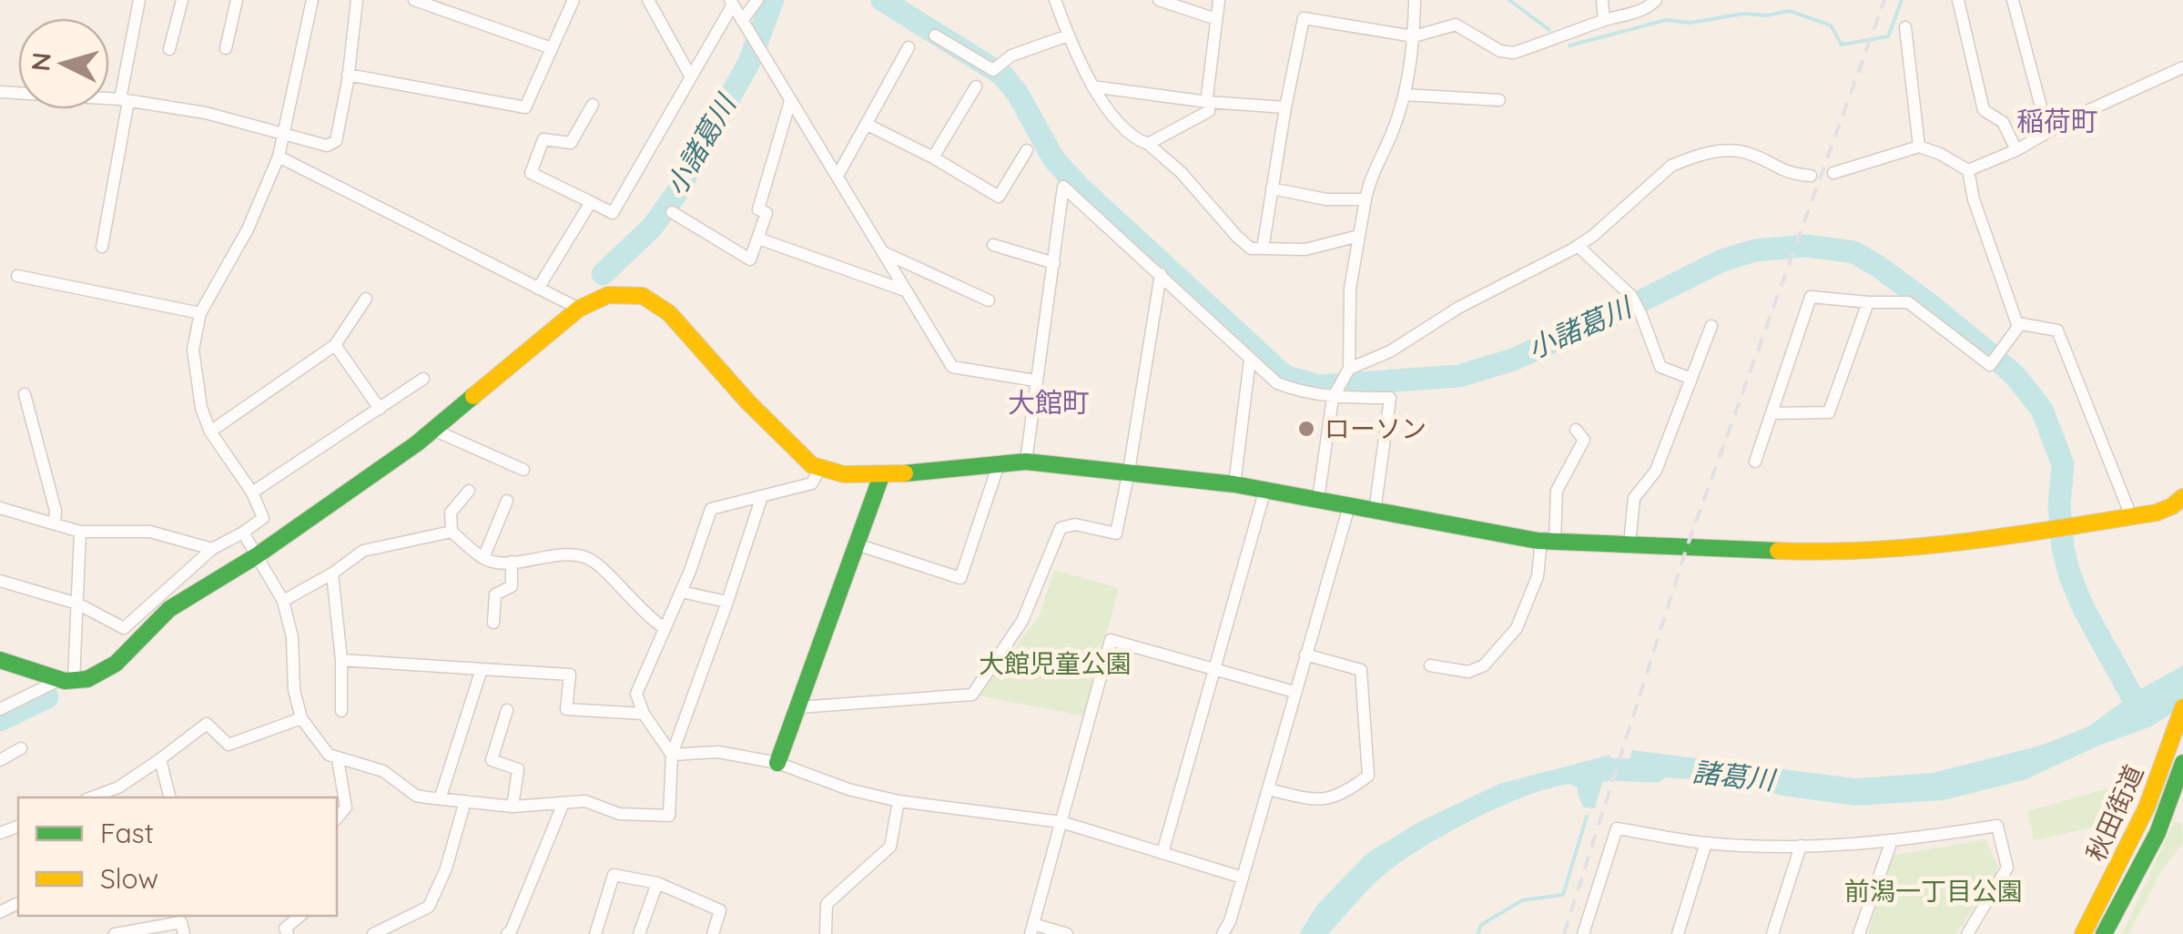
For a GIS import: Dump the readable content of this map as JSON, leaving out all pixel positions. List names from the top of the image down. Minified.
{"streets":{"street":["秋田街道"]},"districts":["稲荷町","大館町"],"water":["小諸葛川","諸葛川"],"parks":["大館児童公園","前潟一丁目公園"],"places":["ローソン"],"legend":["Fast","Slow"],"north":"left"}
